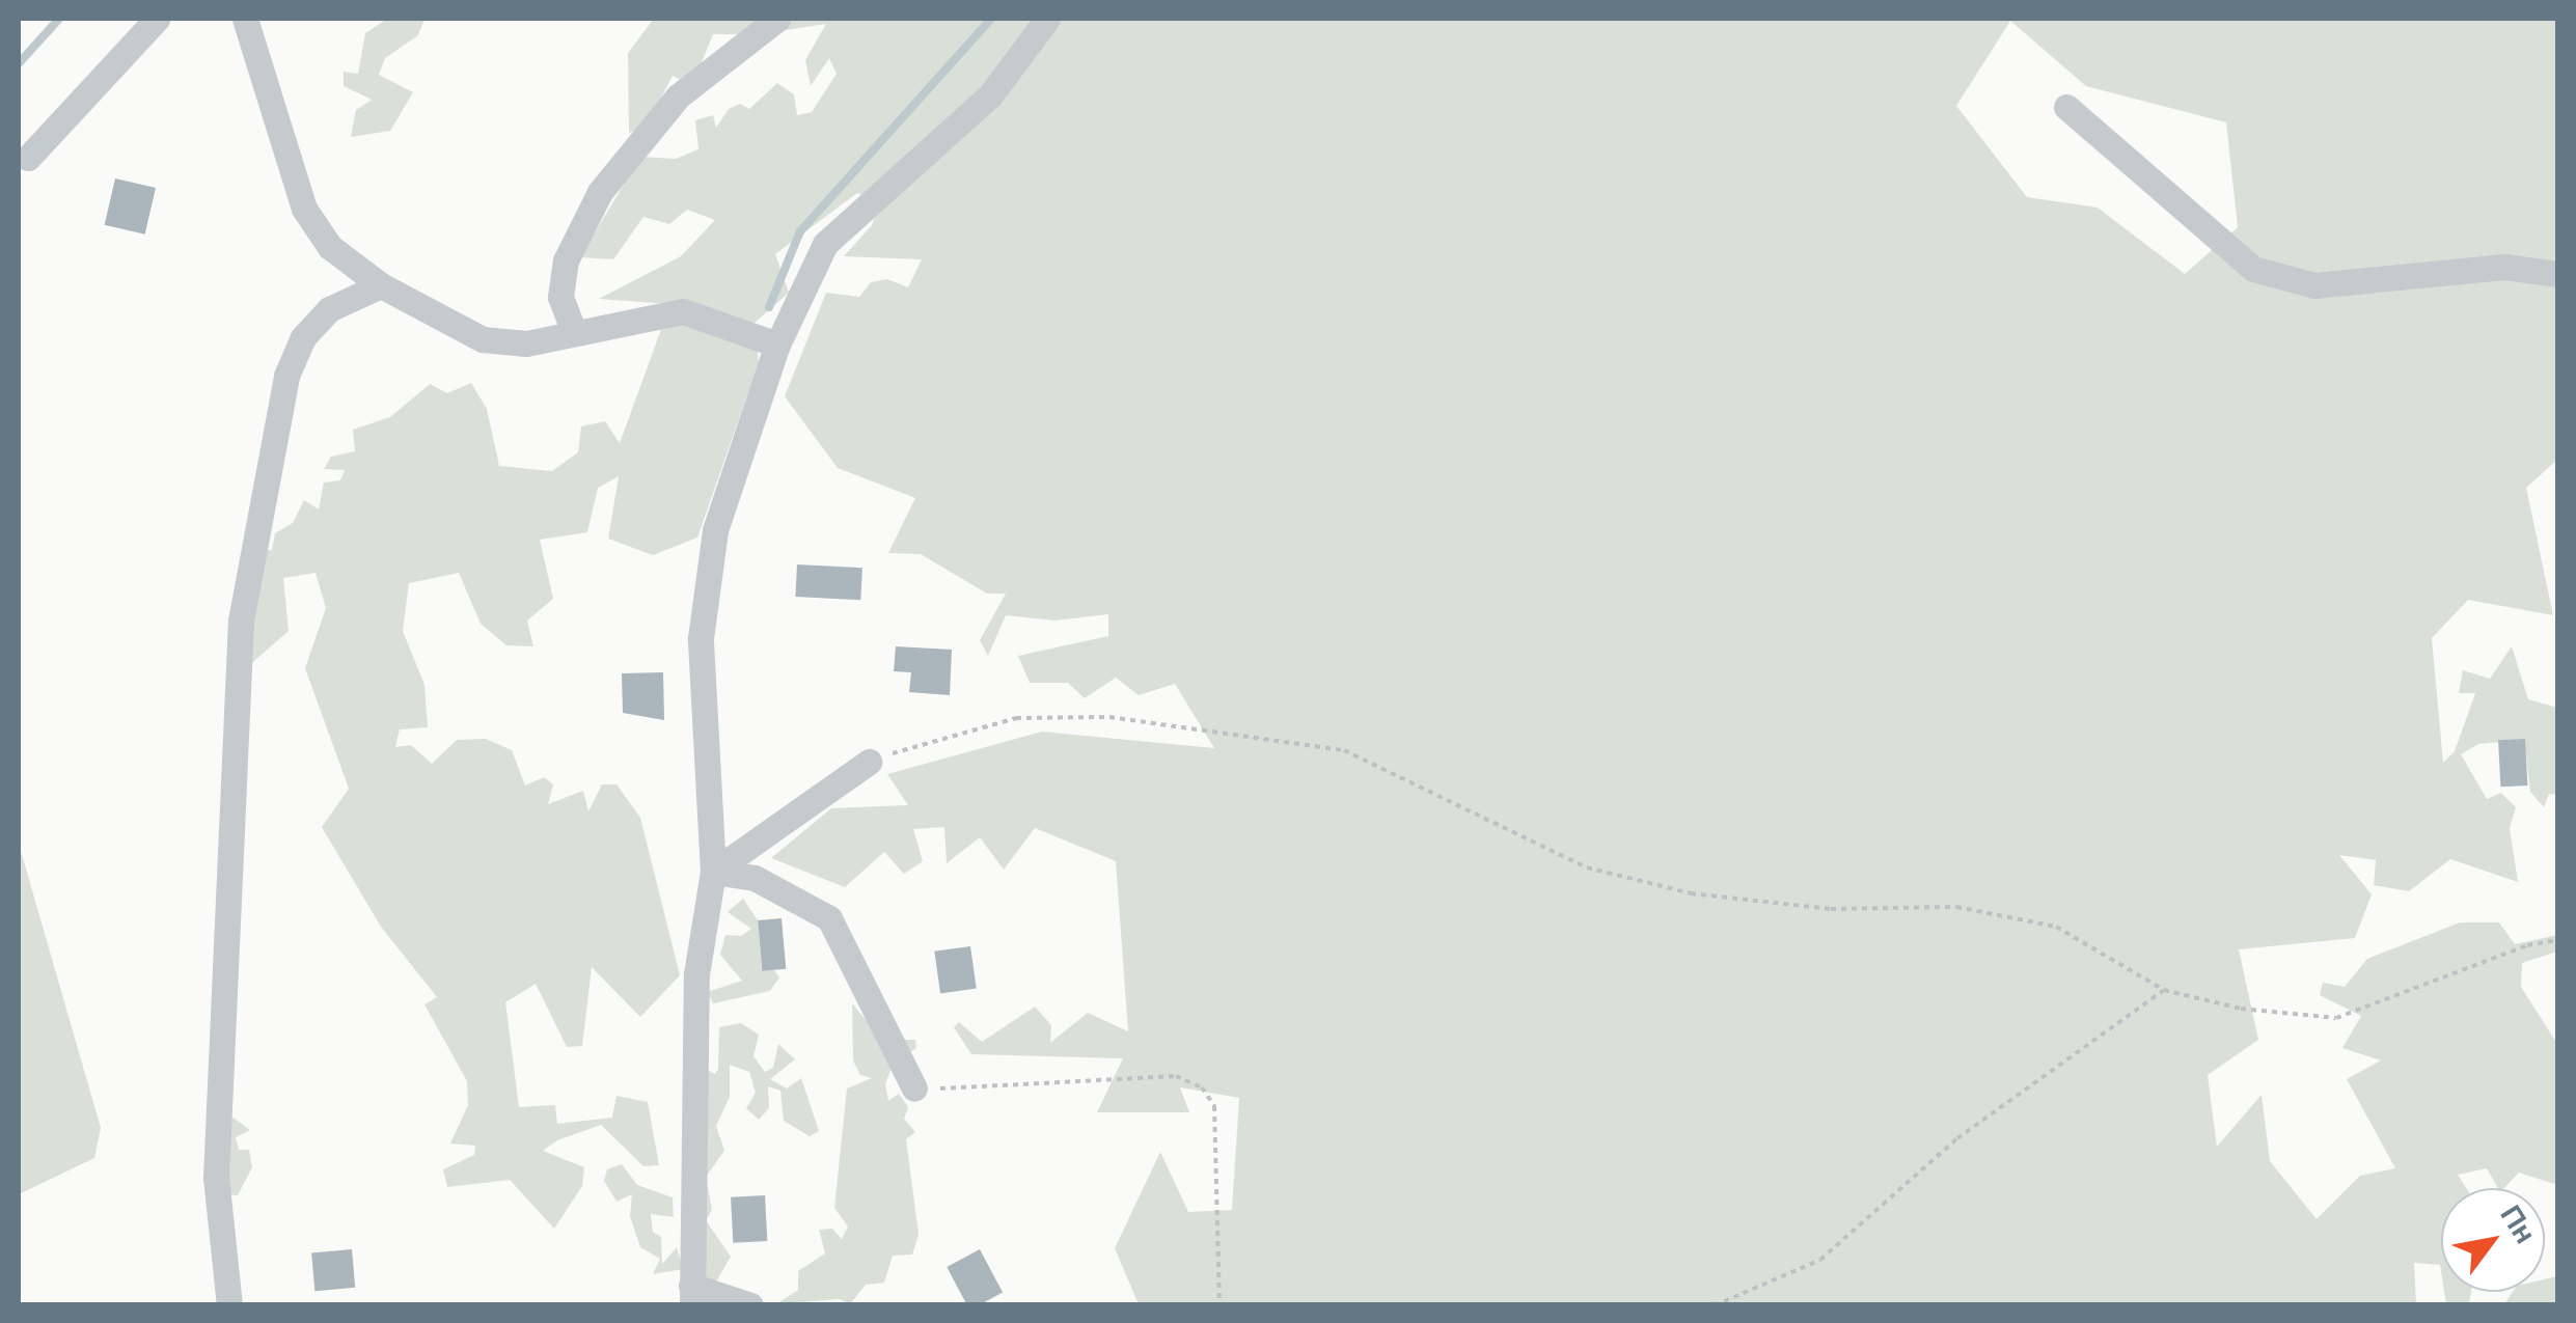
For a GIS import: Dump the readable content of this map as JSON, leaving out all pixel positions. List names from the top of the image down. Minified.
{"north":"top right"}
